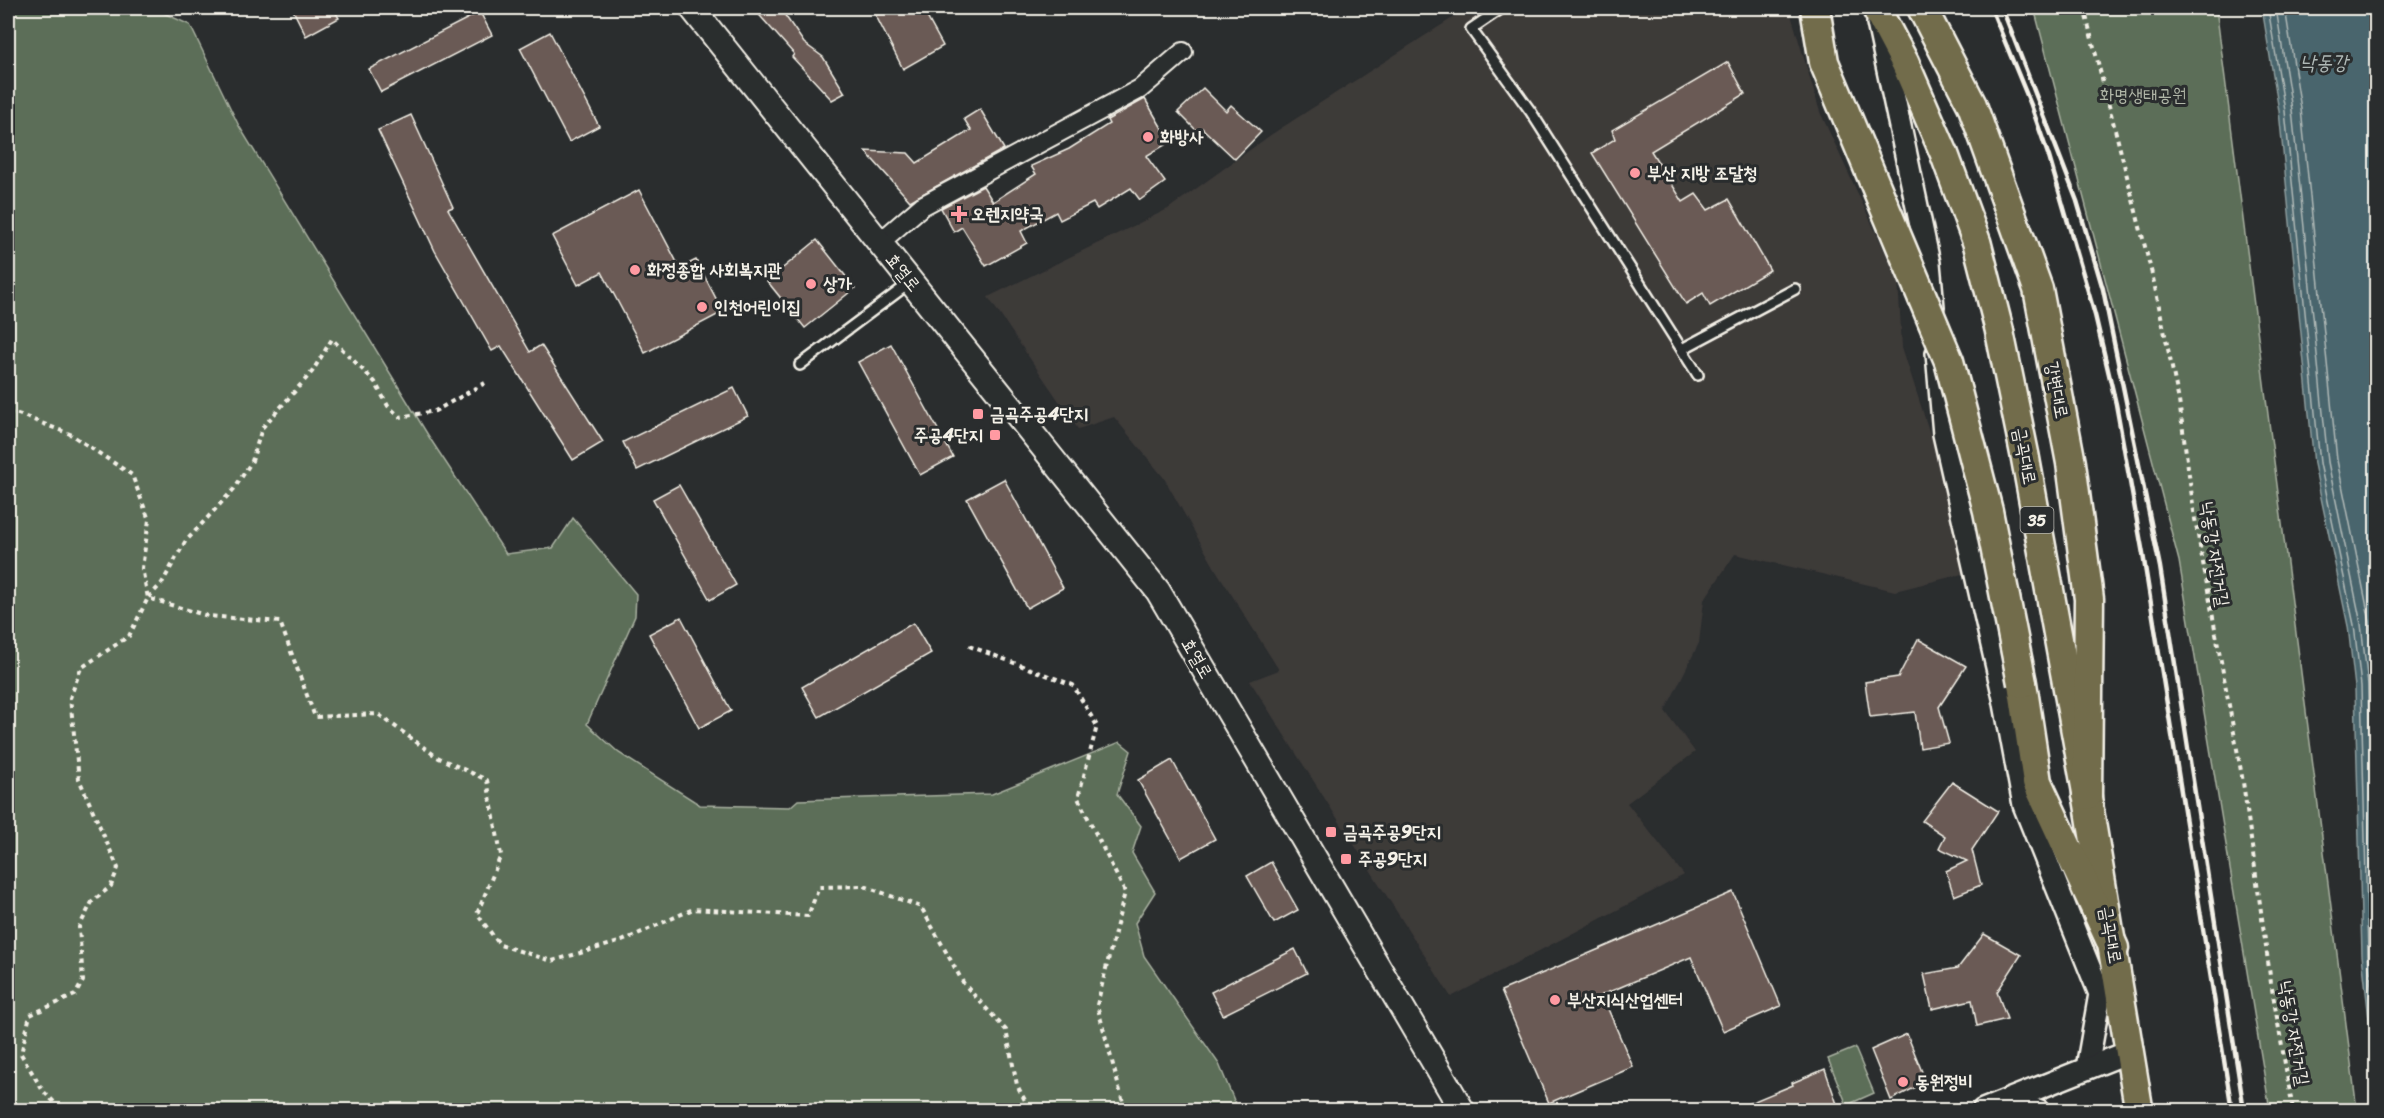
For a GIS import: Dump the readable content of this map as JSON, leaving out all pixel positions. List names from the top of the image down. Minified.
{"streets":{"highway":["강변대로"],"main road":["효열로","금곡대로","35"],"path":["낙동강 자전거길"]},"crossings":[["강변대로","금곡대로"]],"water":["낙동강"],"parks":["화명생태공원"],"places":{"other":["화방사","부산 지방 조달청","화정종합 사회복지관","상가","인천어린이집","부산지식산업센터","동원정비"],"health":["오렌지약국"],"transit":["금곡주공4단지","주공4단지","금곡주공9단지","주공9단지"]}}
